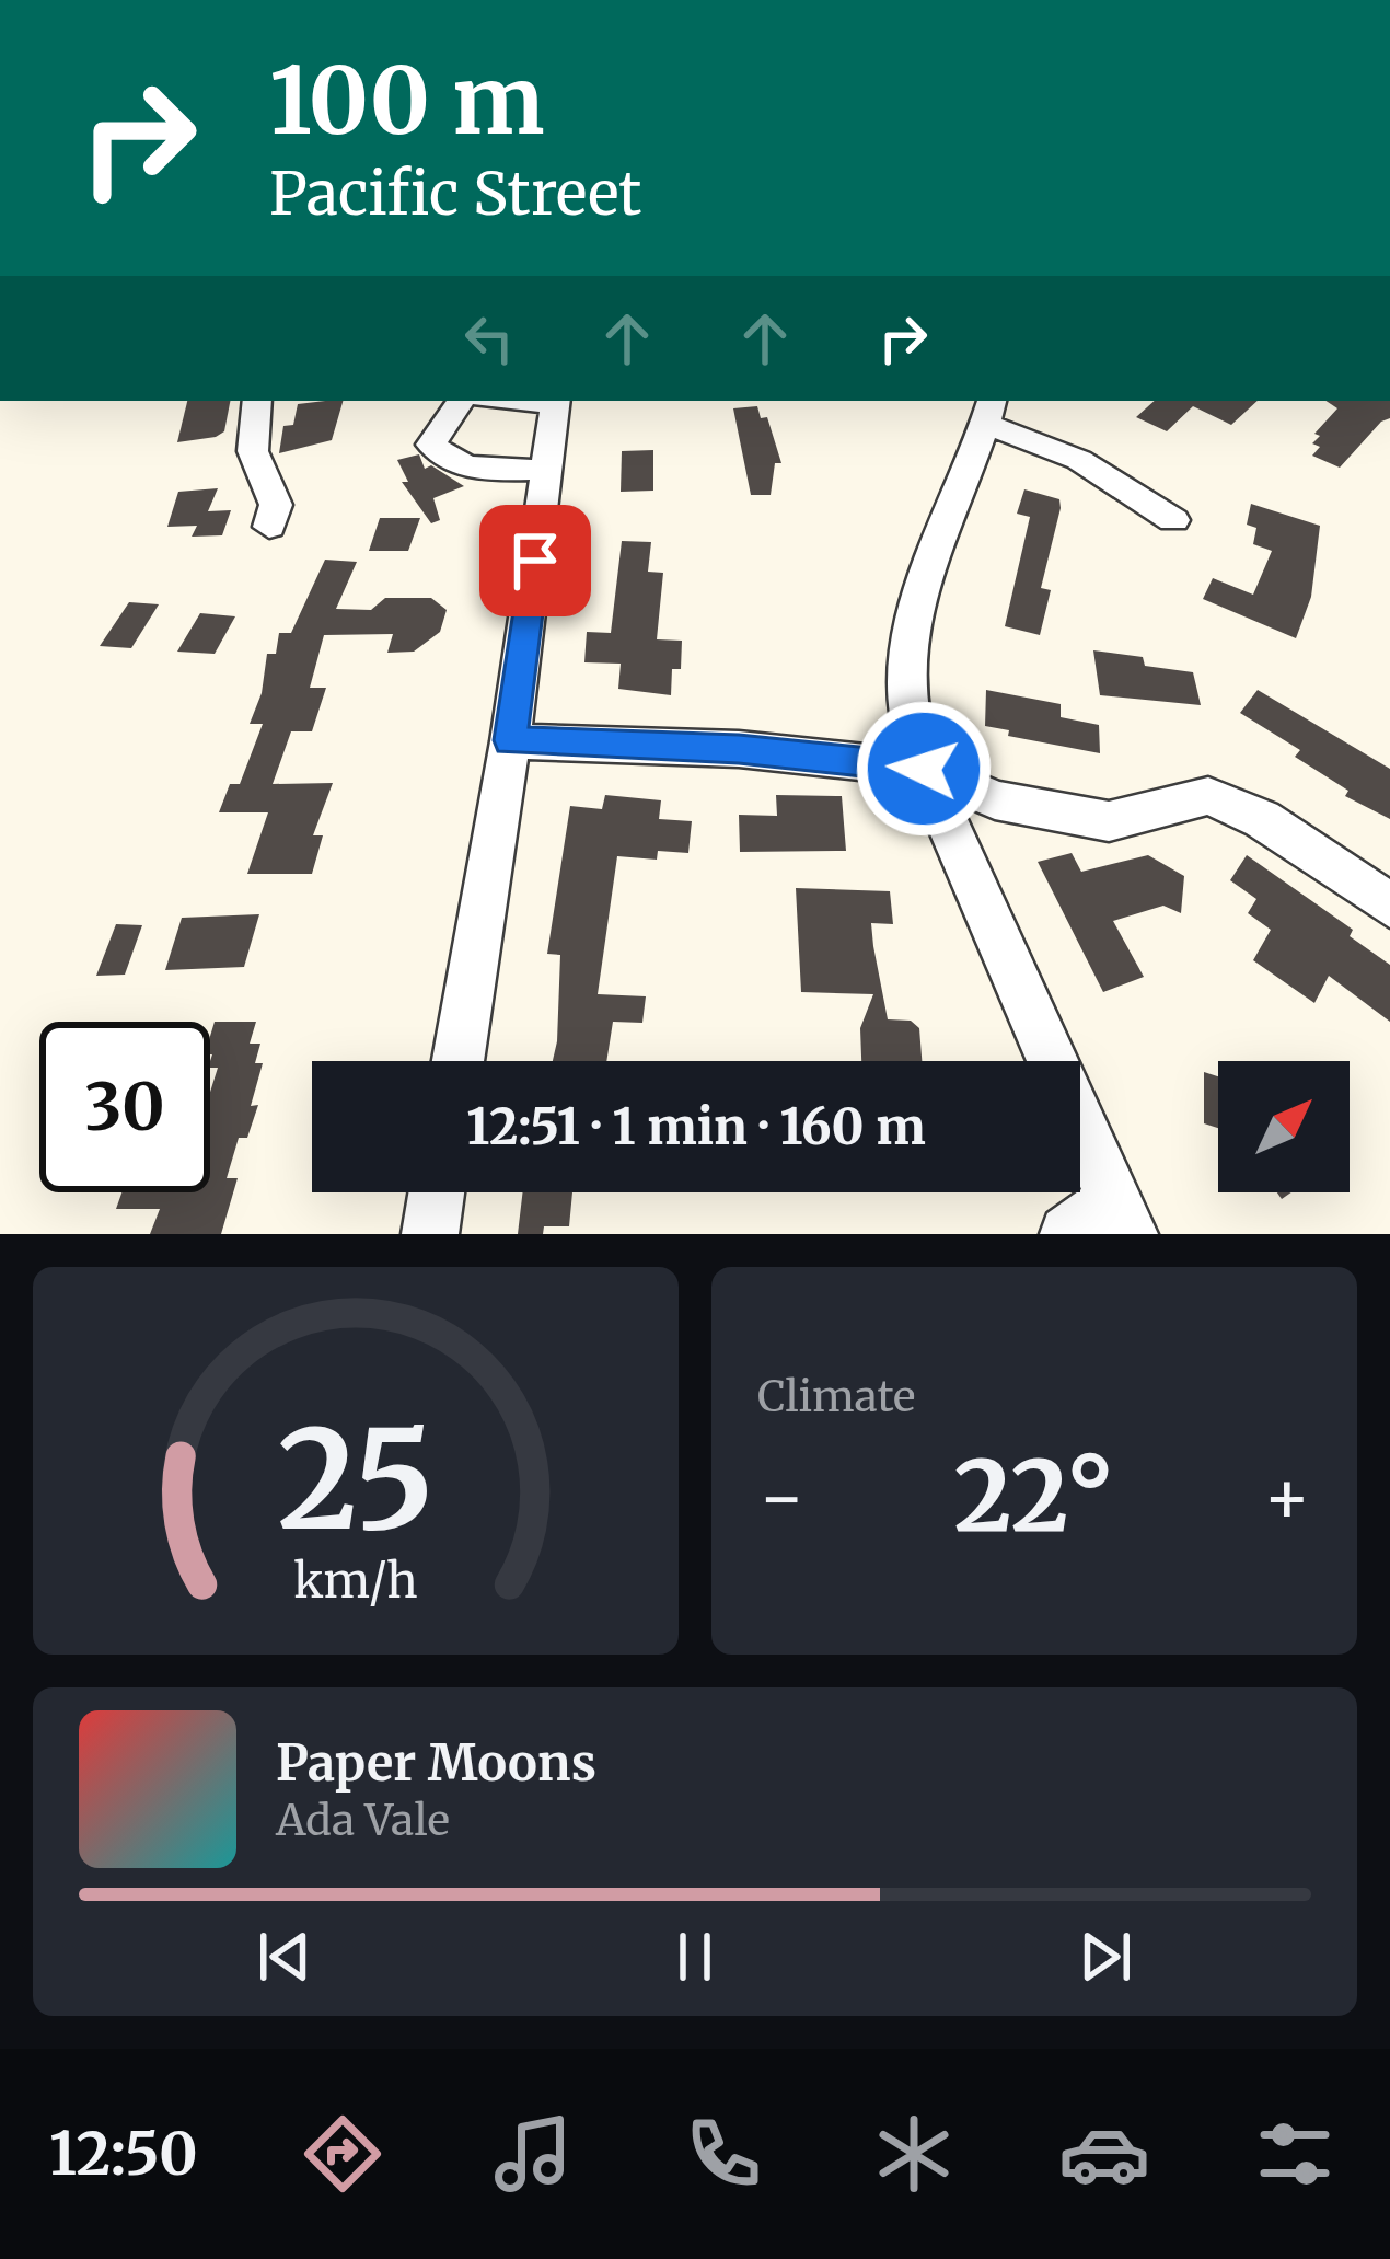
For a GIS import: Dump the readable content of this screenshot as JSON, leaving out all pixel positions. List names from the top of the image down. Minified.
{"north":"top right","page":{"turn":["100 m","Pacific Street"],"limit":"30","trip":"12:51 · 1 min · 160 m","tile":"Climate","heat":["−","22°","+"],"song":["Paper Moons","Ada Vale"],"tabs":"12:50","gauge":["25","km/h"]}}
